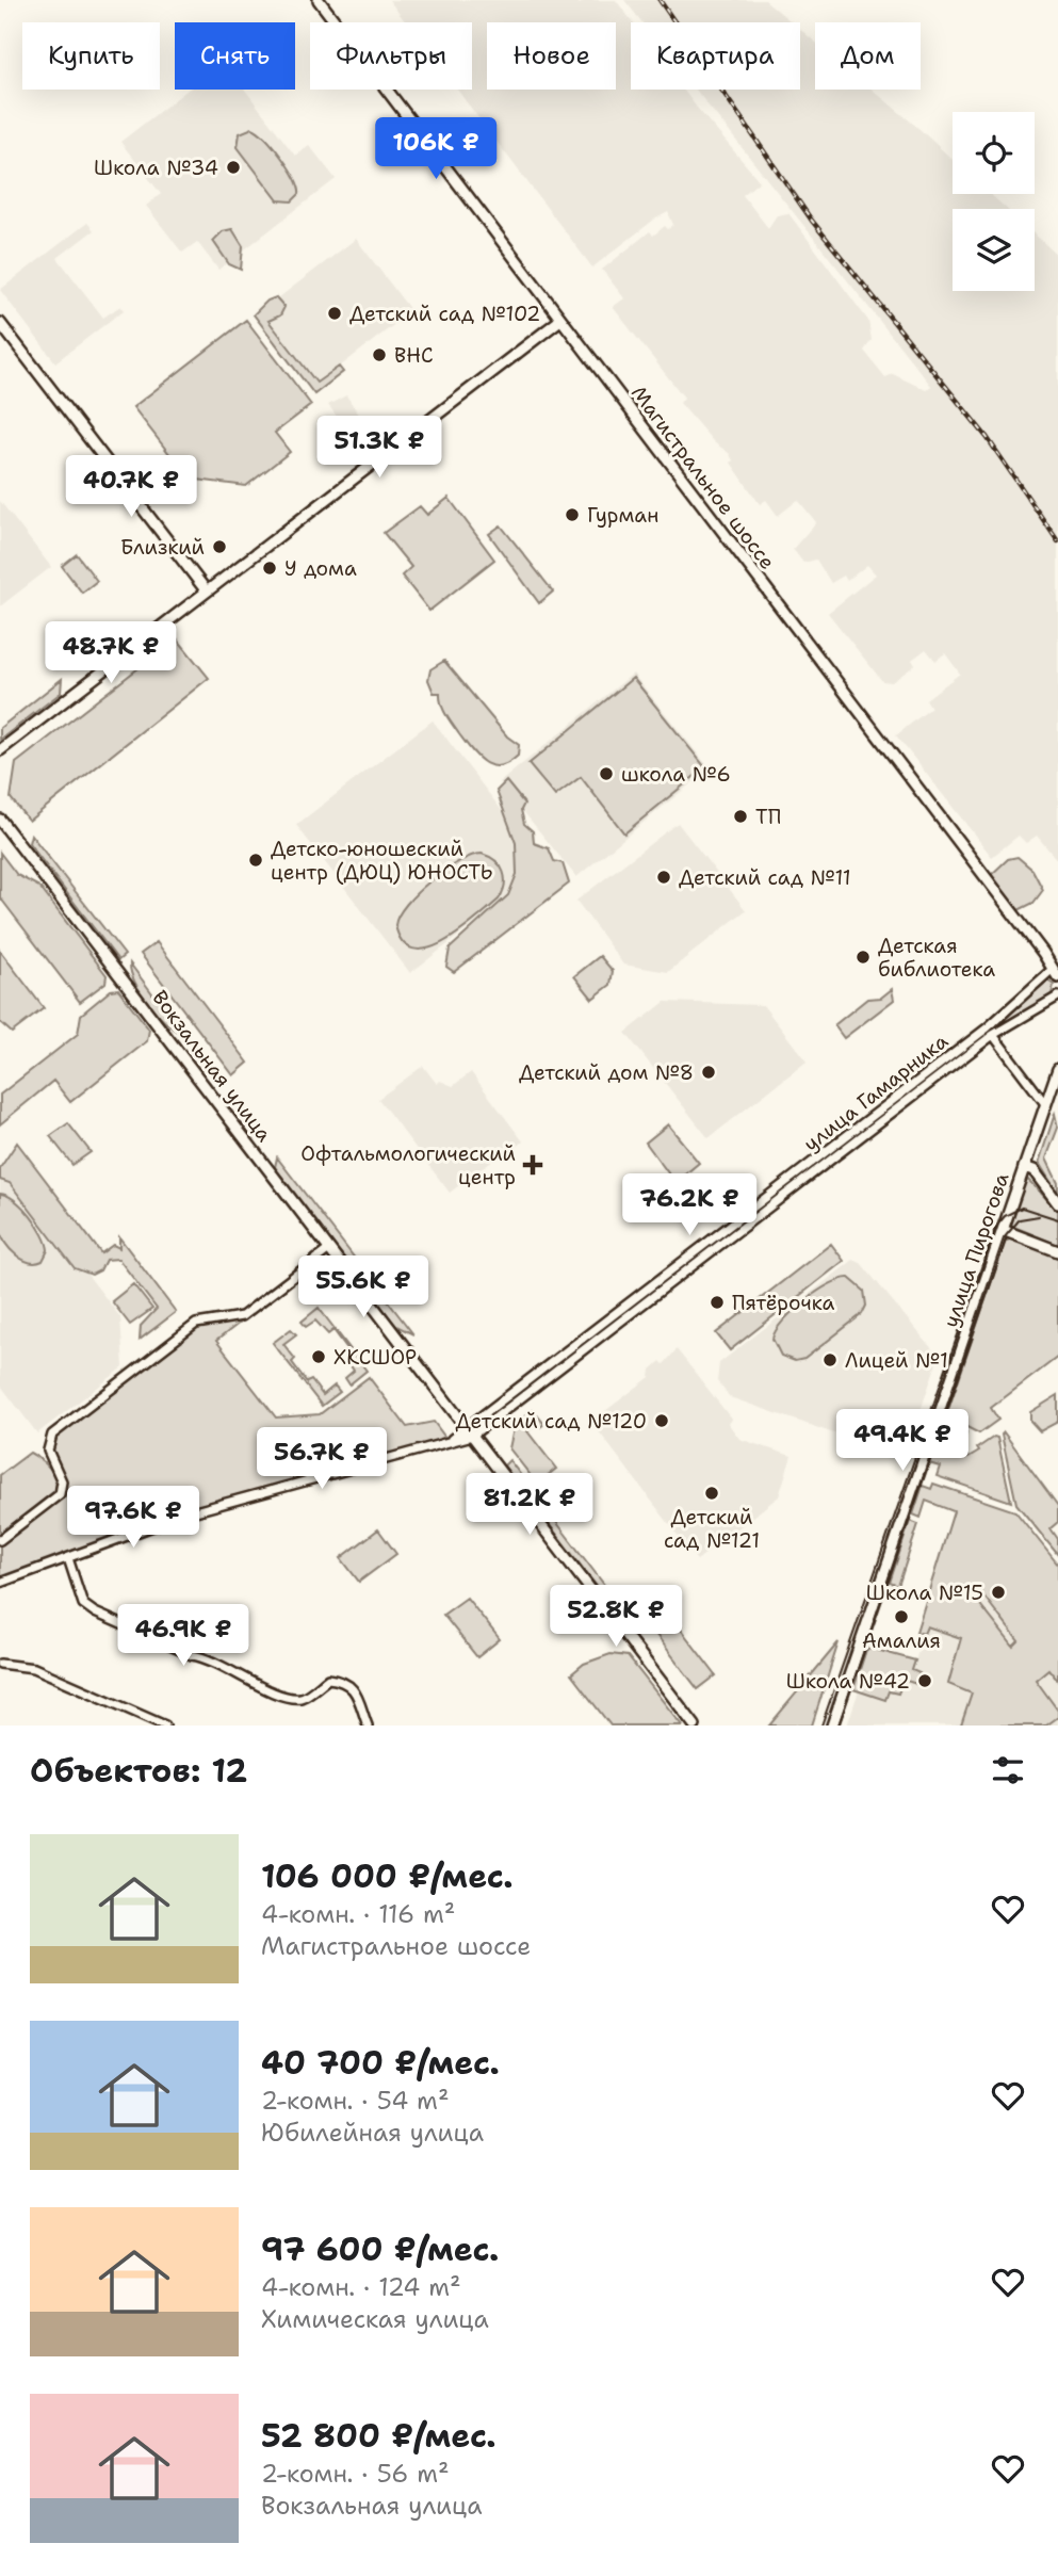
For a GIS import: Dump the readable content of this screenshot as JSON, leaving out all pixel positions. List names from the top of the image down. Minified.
{"streets":{"main road":["Магистральное шоссе","Вокзальная улица","улица Пирогова"],"street":["улица Гамарника"]},"crossings":[["Магистральное шоссе","улица Гамарника"],["Вокзальная улица","улица Гамарника"]],"places":{"other":["Школа №34","Детский сад №102","ВНС","Гурман","Близкий","У дома","школа №6","ТП","Детско-юношеский центр (ДЮЦ) ЮНОСТЬ","Детский сад №11","Детская библиотека","Детский дом №8","Пятёрочка","ХКСШОР","Лицей №1","Детский сад №120","Детский сад №121","Школа №15","Амалия","Школа №42"],"health":["Офтальмологический центр"]},"page":{"chip":["Купить","Снять","Фильтры","Новое","Квартира","Дом"],"price":["106K ₽","51.3K ₽","40.7K ₽","48.7K ₽","76.2K ₽","55.6K ₽","49.4K ₽","56.7K ₽","81.2K ₽","97.6K ₽","52.8K ₽","46.9K ₽"],"heading":"Объектов: 12","list":[{"name":"106 000 ₽/мес.","note":"4-комн. · 116 m² · Магистральное шоссе"},{"name":"40 700 ₽/мес.","note":"2-комн. · 54 m² · Юбилейная улица"},{"name":"97 600 ₽/мес.","note":"4-комн. · 124 m² · Химическая улица"},{"name":"52 800 ₽/мес.","note":"2-комн. · 56 m² · Вокзальная улица"}]}}
